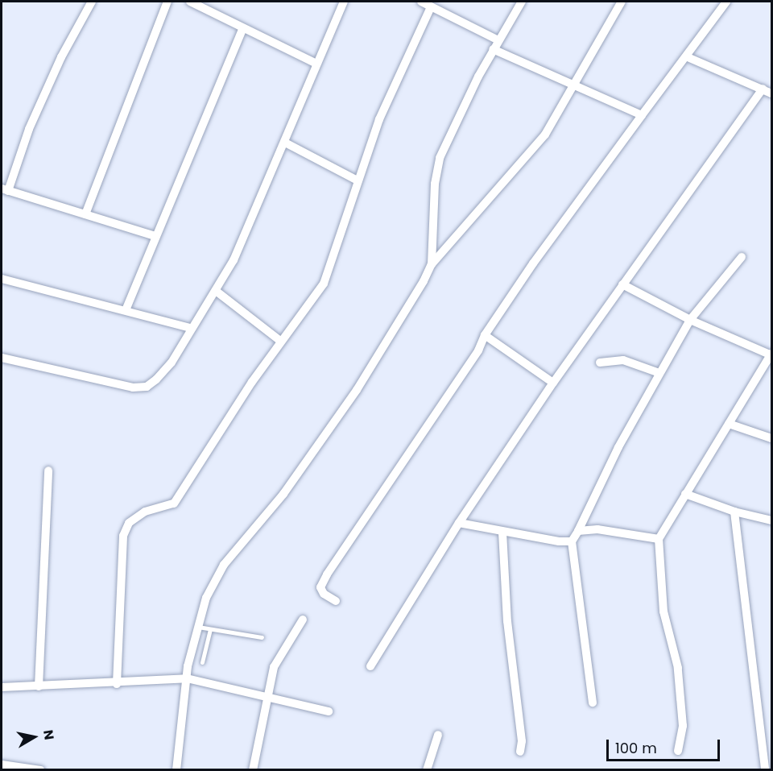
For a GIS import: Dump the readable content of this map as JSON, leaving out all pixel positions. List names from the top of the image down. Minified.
{"scale_bar":"100 m","north":"right"}
